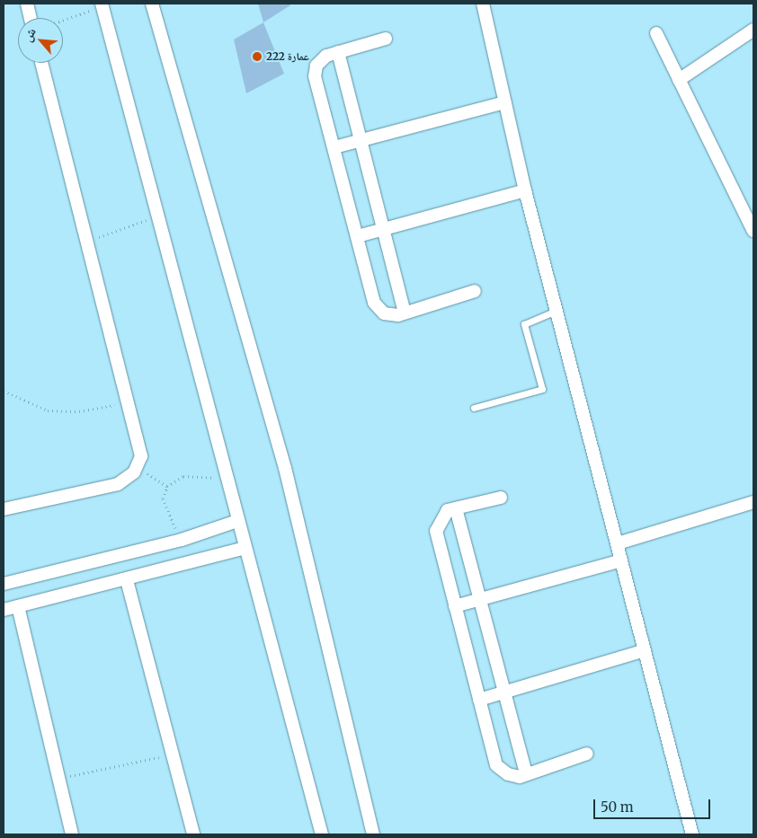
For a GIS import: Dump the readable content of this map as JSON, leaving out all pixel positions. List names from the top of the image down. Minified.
{"places":["عمارة 222"],"scale_bar":"50 m","north":"top left"}
